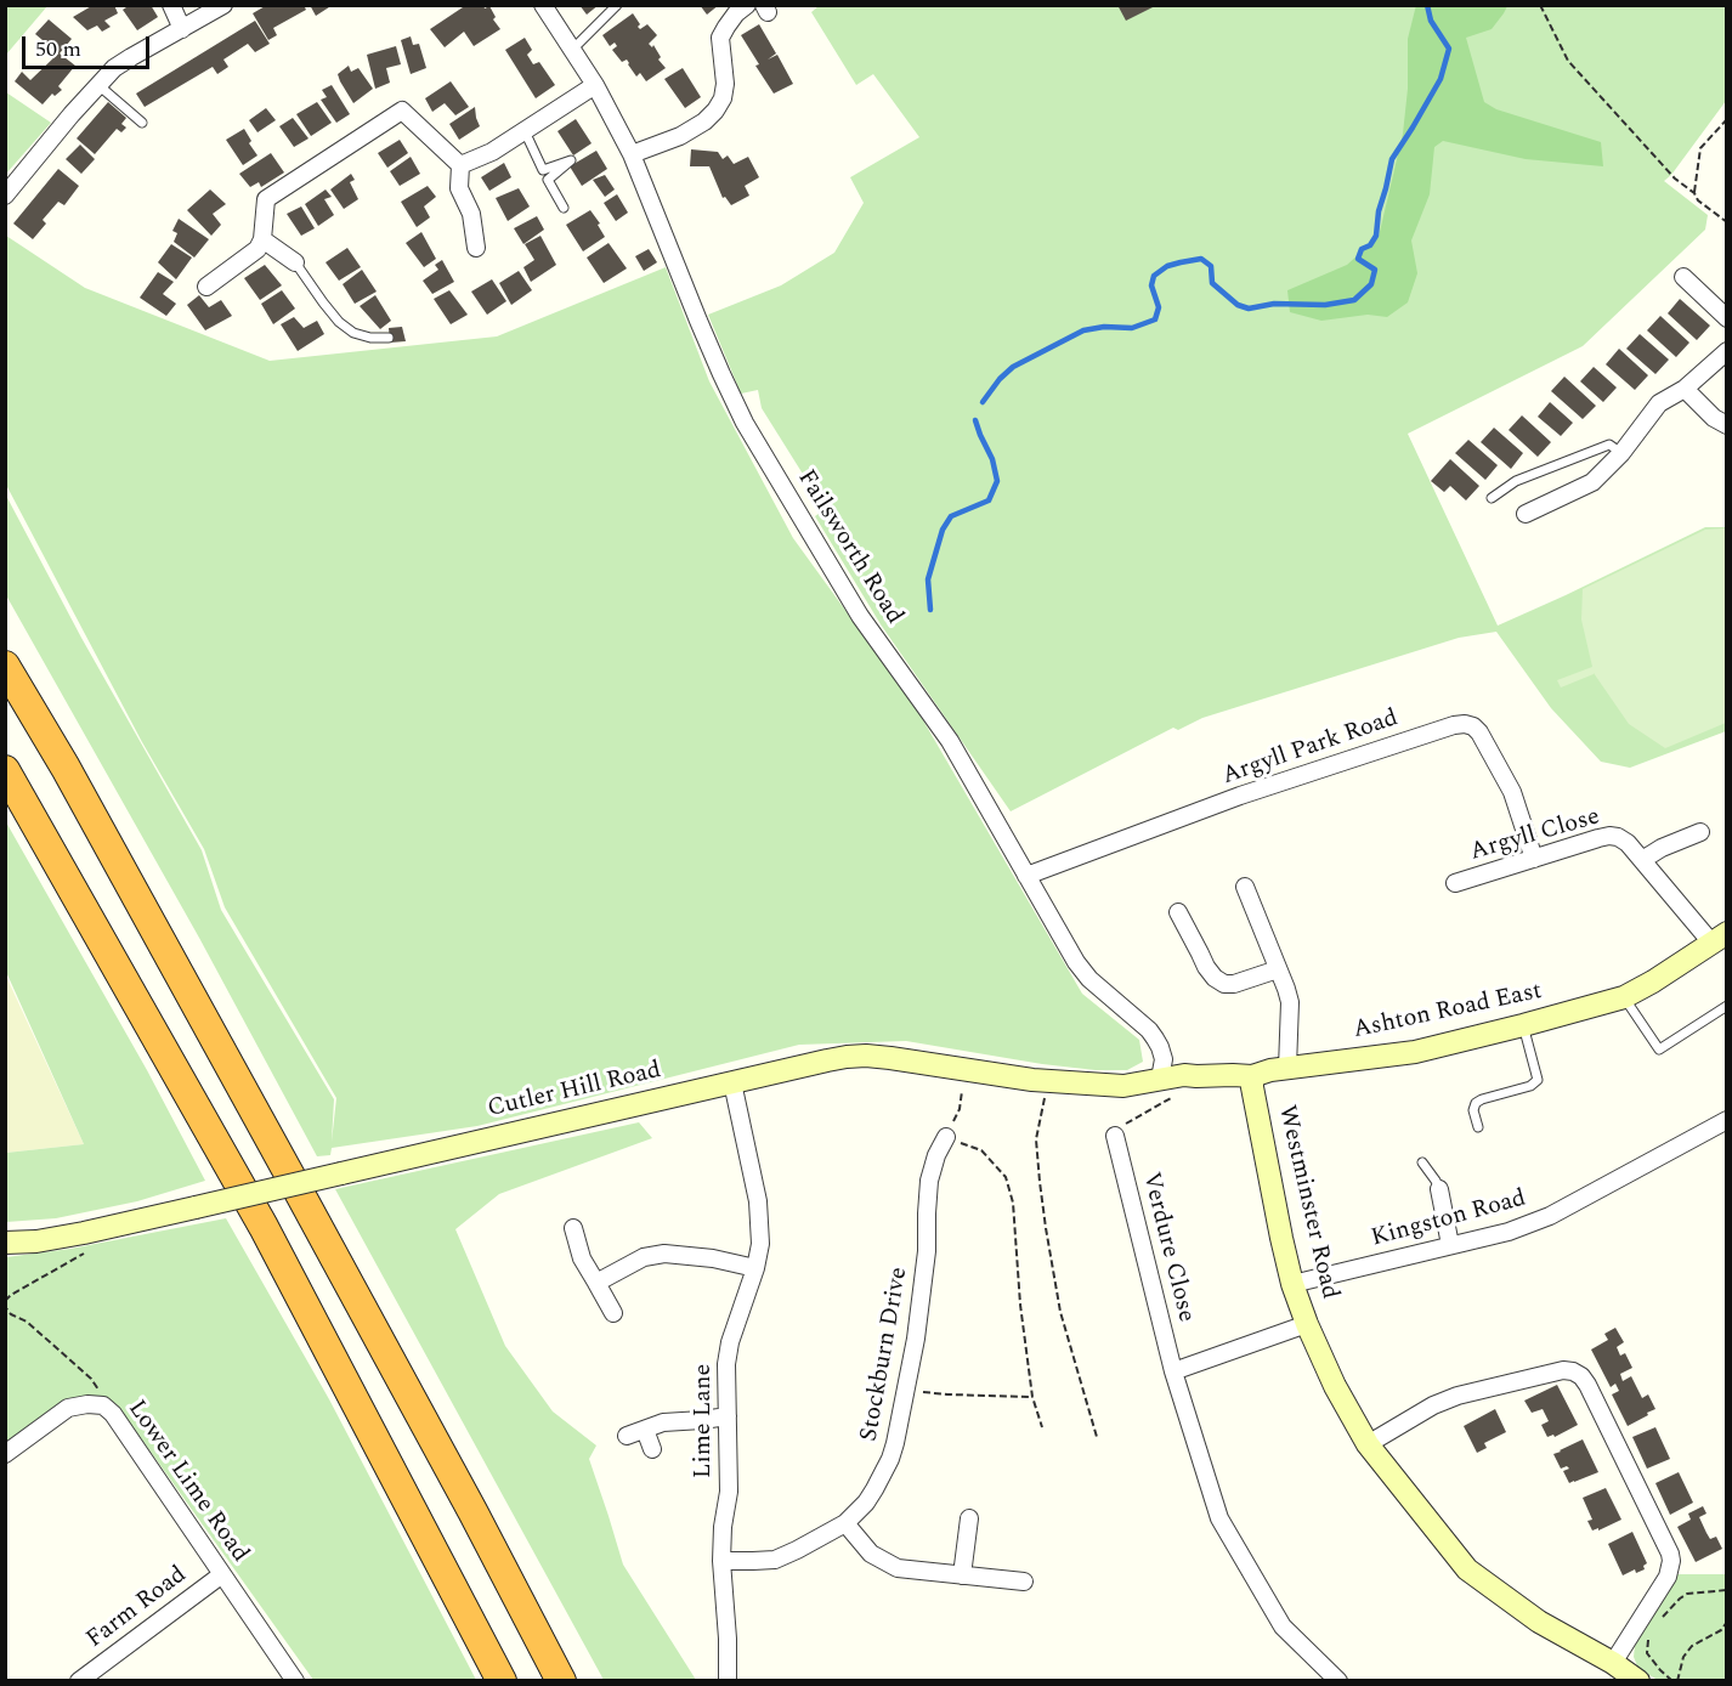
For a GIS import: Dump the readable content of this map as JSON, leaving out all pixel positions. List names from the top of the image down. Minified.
{"streets":{"street":["Failsworth Road","Argyll Park Road","Argyll Close","Ashton Road East","Cutler Hill Road","Westminster Road","Kingston Road","Verdure Close","Stockburn Drive","Lime Lane","Lower Lime Road","Farm Road"]},"crossings":[["Failsworth Road","Argyll Park Road"],["Failsworth Road","Ashton Road East"],["Failsworth Road","Cutler Hill Road"],["Argyll Park Road","Argyll Close"],["Argyll Close","Ashton Road East"],["Ashton Road East","Cutler Hill Road"],["Ashton Road East","Westminster Road"],["Cutler Hill Road","Lime Lane"],["Westminster Road","Kingston Road"],["Stockburn Drive","Lime Lane"],["Lower Lime Road","Farm Road"]],"scale_bar":"50 m"}
